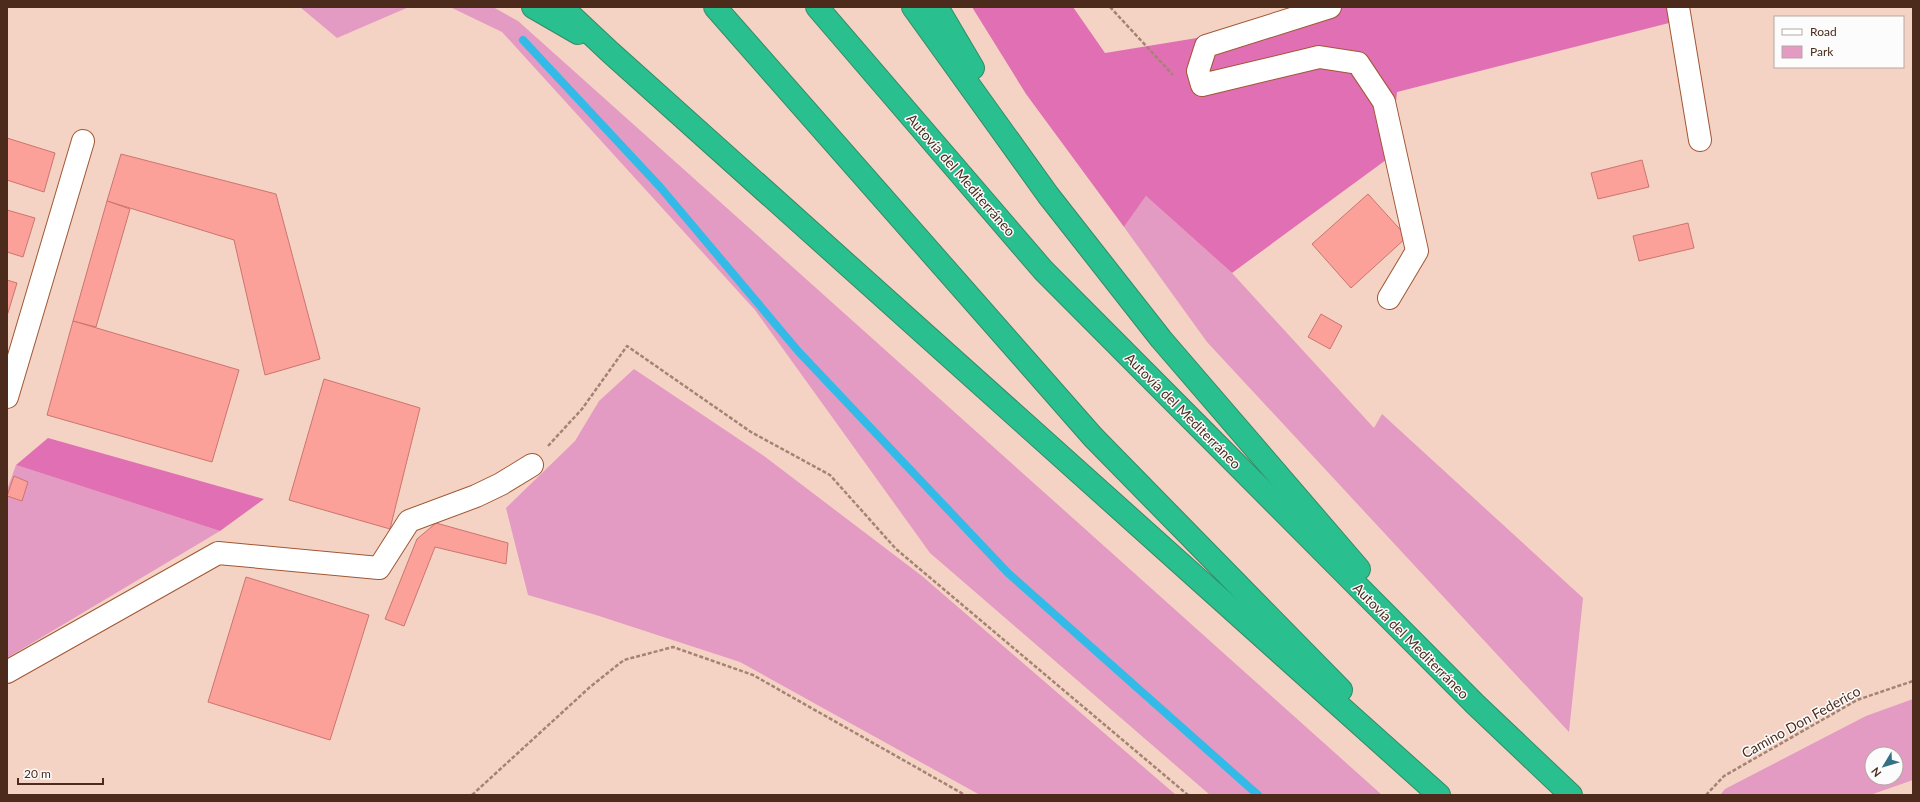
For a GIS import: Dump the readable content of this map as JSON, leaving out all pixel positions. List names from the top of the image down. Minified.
{"streets":{"highway":["Autovía del Mediterráneo"],"path":["Camino Don Federico"]},"legend":["Road","Park"],"scale_bar":"20 m","north":"bottom left"}
